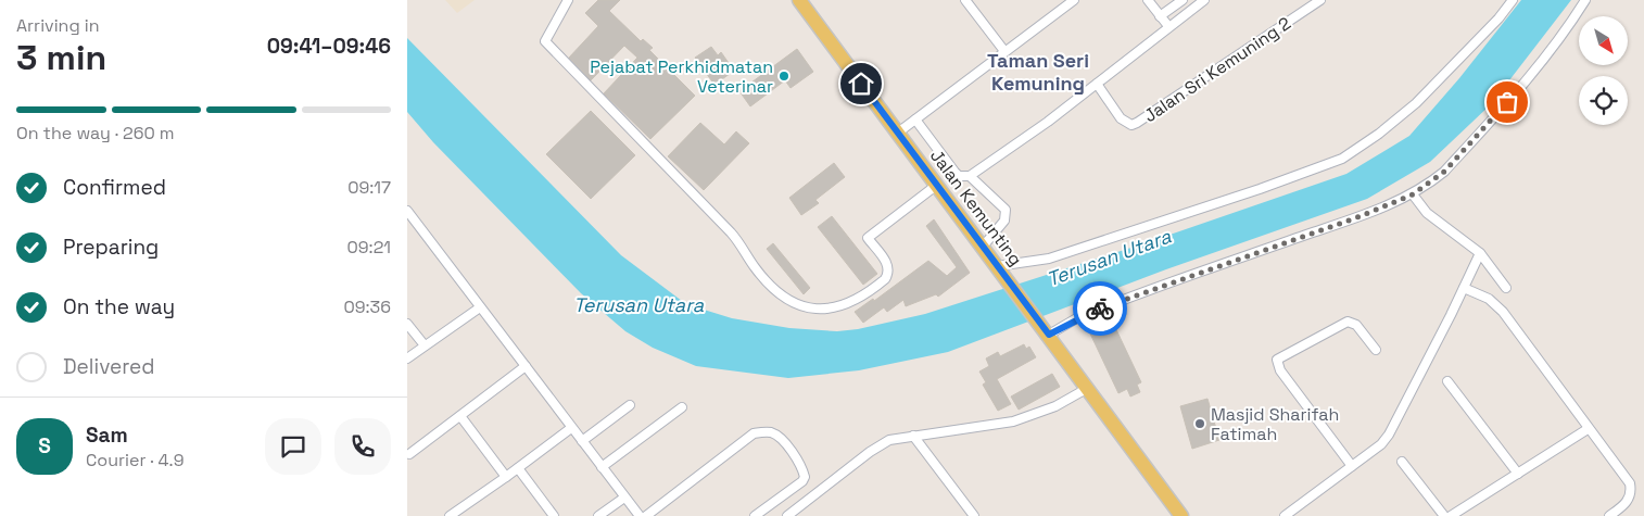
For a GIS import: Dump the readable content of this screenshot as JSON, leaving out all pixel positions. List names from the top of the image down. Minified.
{"streets":{"main road":["Jalan Kemunting"],"street":["Jalan Sri Kemuning 2"]},"districts":["Taman Seri Kemuning"],"water":["Terusan Utara"],"places":["Pejabat Perkhidmatan Veterinar","Masjid Sharifah Fatimah"],"north":"bottom right","page":{"heading":["3 min","Arriving in","09:41–09:46"],"panel":["Sam","Courier · 4.9"],"bar":"On the way · 260 m","list":[["Confirmed","09:17"],["Preparing","09:21"],["On the way","09:36"],"Delivered"],"round":"S"}}
